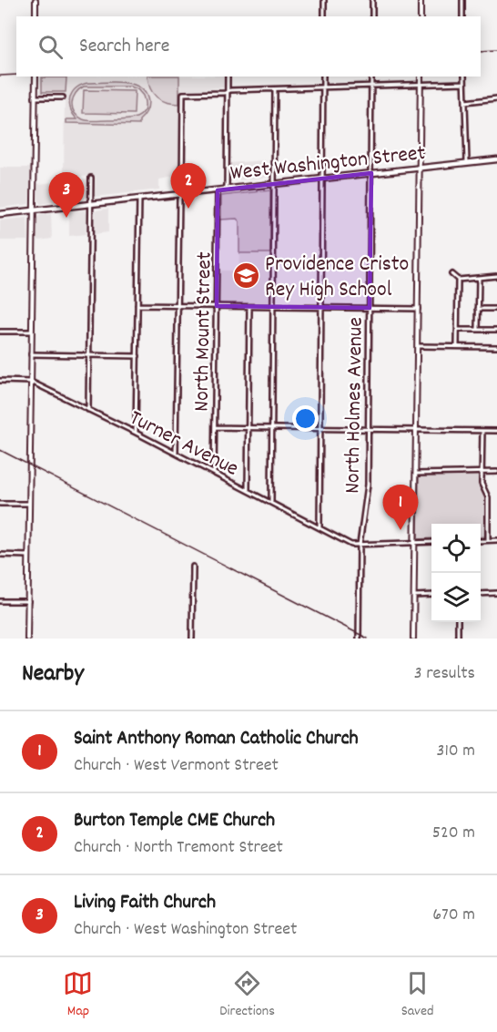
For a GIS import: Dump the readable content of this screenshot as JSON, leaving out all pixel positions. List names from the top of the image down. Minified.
{"streets":{"main road":["West Washington Street"],"street":["North Mount Street","North Holmes Avenue","Turner Avenue"]},"crossings":[["West Washington Street","North Mount Street"],["West Washington Street","North Holmes Avenue"],["North Mount Street","Turner Avenue"],["North Holmes Avenue","Turner Avenue"]],"places":{"school or university":["Providence Cristo Rey High School"]},"page":{"search":"Search here","pins":["2","3","1"],"heading":["Nearby","3 results"],"list":[{"mark":"1","name":"Saint Anthony Roman Catholic Church","note":"Church · West Vermont Street","value":"310 m"},{"mark":"2","name":"Burton Temple CME Church","note":"Church · North Tremont Street","value":"520 m"},{"mark":"3","name":"Living Faith Church","note":"Church · West Washington Street","value":"670 m"}],"nav":["Map","Directions","Saved"]}}
